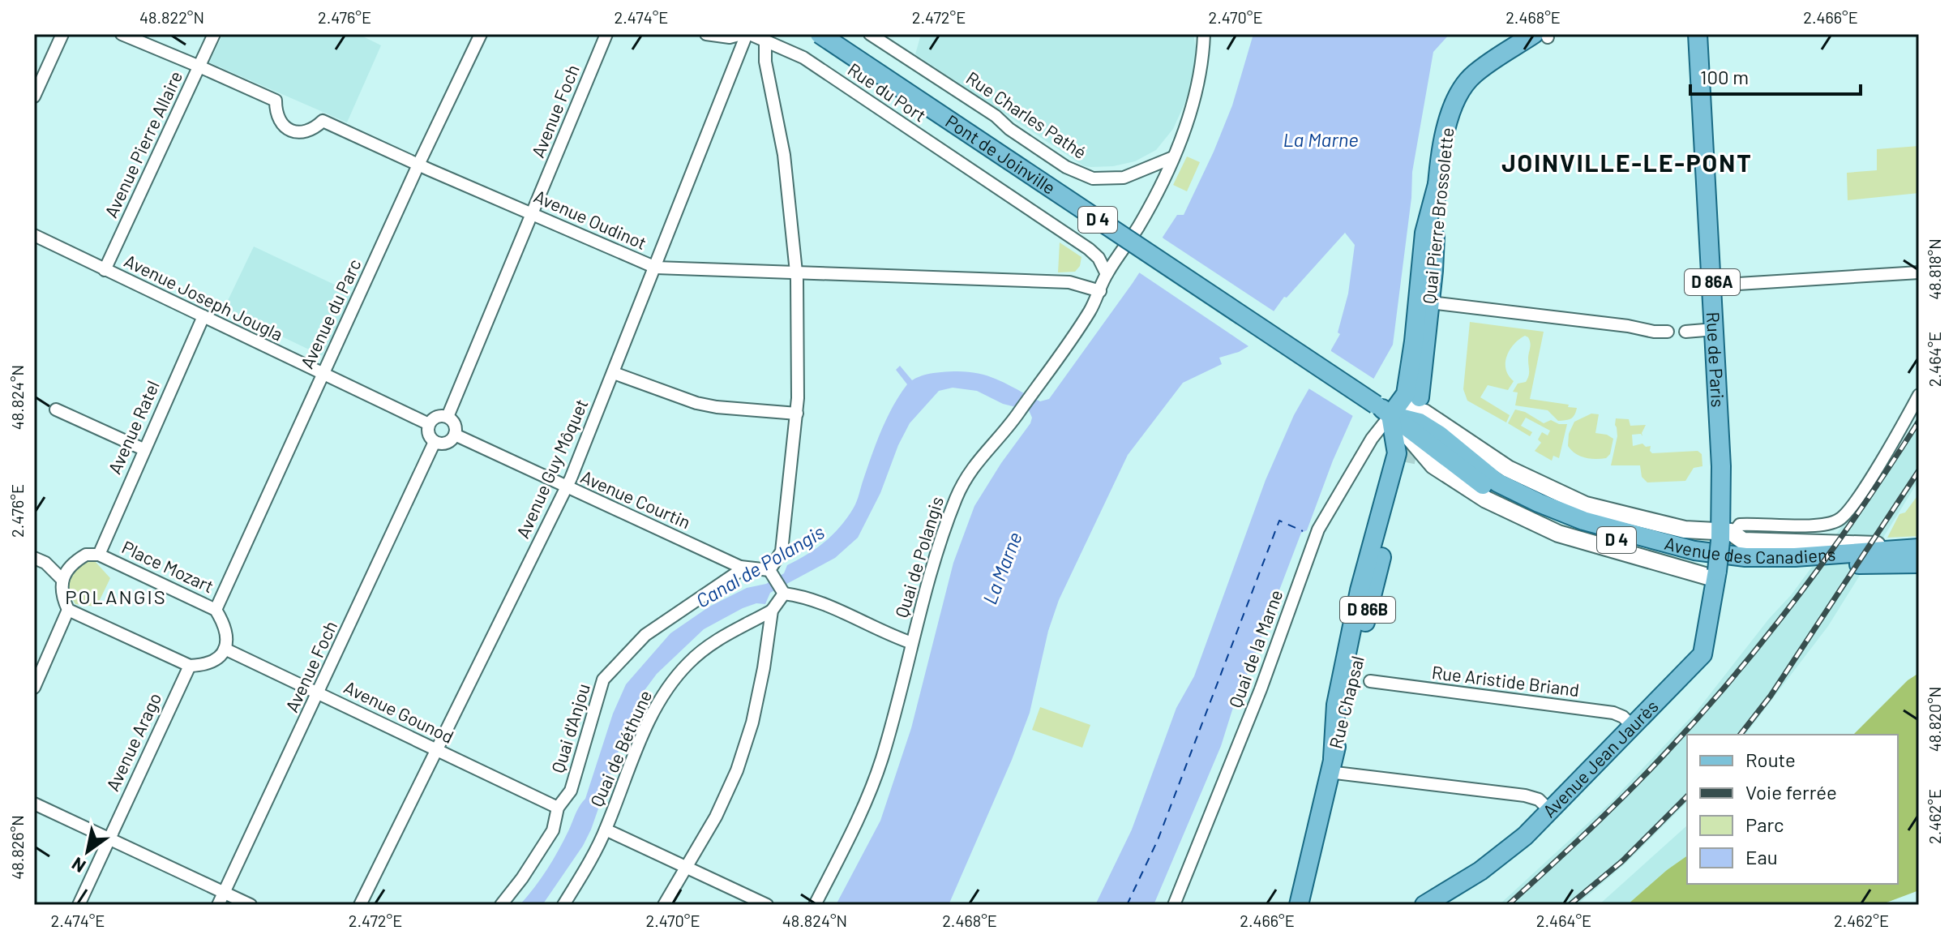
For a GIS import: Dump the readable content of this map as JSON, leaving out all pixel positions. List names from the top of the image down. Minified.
{"streets":{"main road":["Pont de Joinville","Quai Pierre Brossolette","D 4","D 86A","Rue de Paris","Avenue des Canadiens","D 86B","Rue Chapsal","Avenue Jean Jaurès"],"street":["Rue du Port","Avenue Foch","Rue Charles Pathé","Avenue Pierre Allaire","Avenue Oudinot","Avenue Joseph Jougla","Avenue du Parc","Avenue Ratel","Avenue Guy Môquet","Avenue Courtin","Quai de Polangis","Place Mozart","Quai de la Marne","Rue Aristide Briand","Avenue Gounod","Quai d'Anjou","Avenue Arago","Quai de Béthune"]},"crossings":[["Rue du Port","Avenue Guy Môquet"],["Rue du Port","Quai de Polangis"],["Avenue Foch","Avenue Oudinot"],["Avenue Foch","Avenue Joseph Jougla"],["Avenue Foch","Avenue Courtin"],["Avenue Foch","Avenue Gounod"],["Rue Charles Pathé","Quai de Polangis"],["Avenue Pierre Allaire","Avenue Oudinot"],["Avenue Pierre Allaire","Avenue Joseph Jougla"],["Pont de Joinville","Avenue des Canadiens"],["Pont de Joinville","Quai de la Marne"],["Avenue Oudinot","Avenue du Parc"],["Avenue Oudinot","Avenue Guy Môquet"],["Avenue Oudinot","Quai de Polangis"],["D 86A","Rue de Paris"],["D 86A","Avenue Jean Jaurès"],["Avenue Joseph Jougla","Avenue du Parc"],["Avenue Joseph Jougla","Avenue Ratel"],["Avenue Joseph Jougla","Avenue Courtin"],["Avenue du Parc","Place Mozart"],["Avenue Ratel","Place Mozart"],["Avenue Guy Môquet","Avenue Courtin"],["Avenue Guy Môquet","Avenue Gounod"],["Avenue Courtin","Quai d'Anjou"],["Avenue des Canadiens","Quai de la Marne"],["Place Mozart","Avenue Gounod"],["Rue Aristide Briand","Avenue Jean Jaurès"],["Avenue Gounod","Quai d'Anjou"]],"districts":["JOINVILLE-LE-PONT","POLANGIS"],"water":["La Marne","Canal de Polangis"],"legend":["Route","Voie ferrée","Parc","Eau"],"scale_bar":"100 m","north":"bottom left","coordinates":["48.822°N","2.476°E","2.474°E","2.472°E","2.470°E","2.468°E","2.466°E","48.818°N","2.464°E","48.824°N","48.820°N","2.462°E","48.826°N"]}
